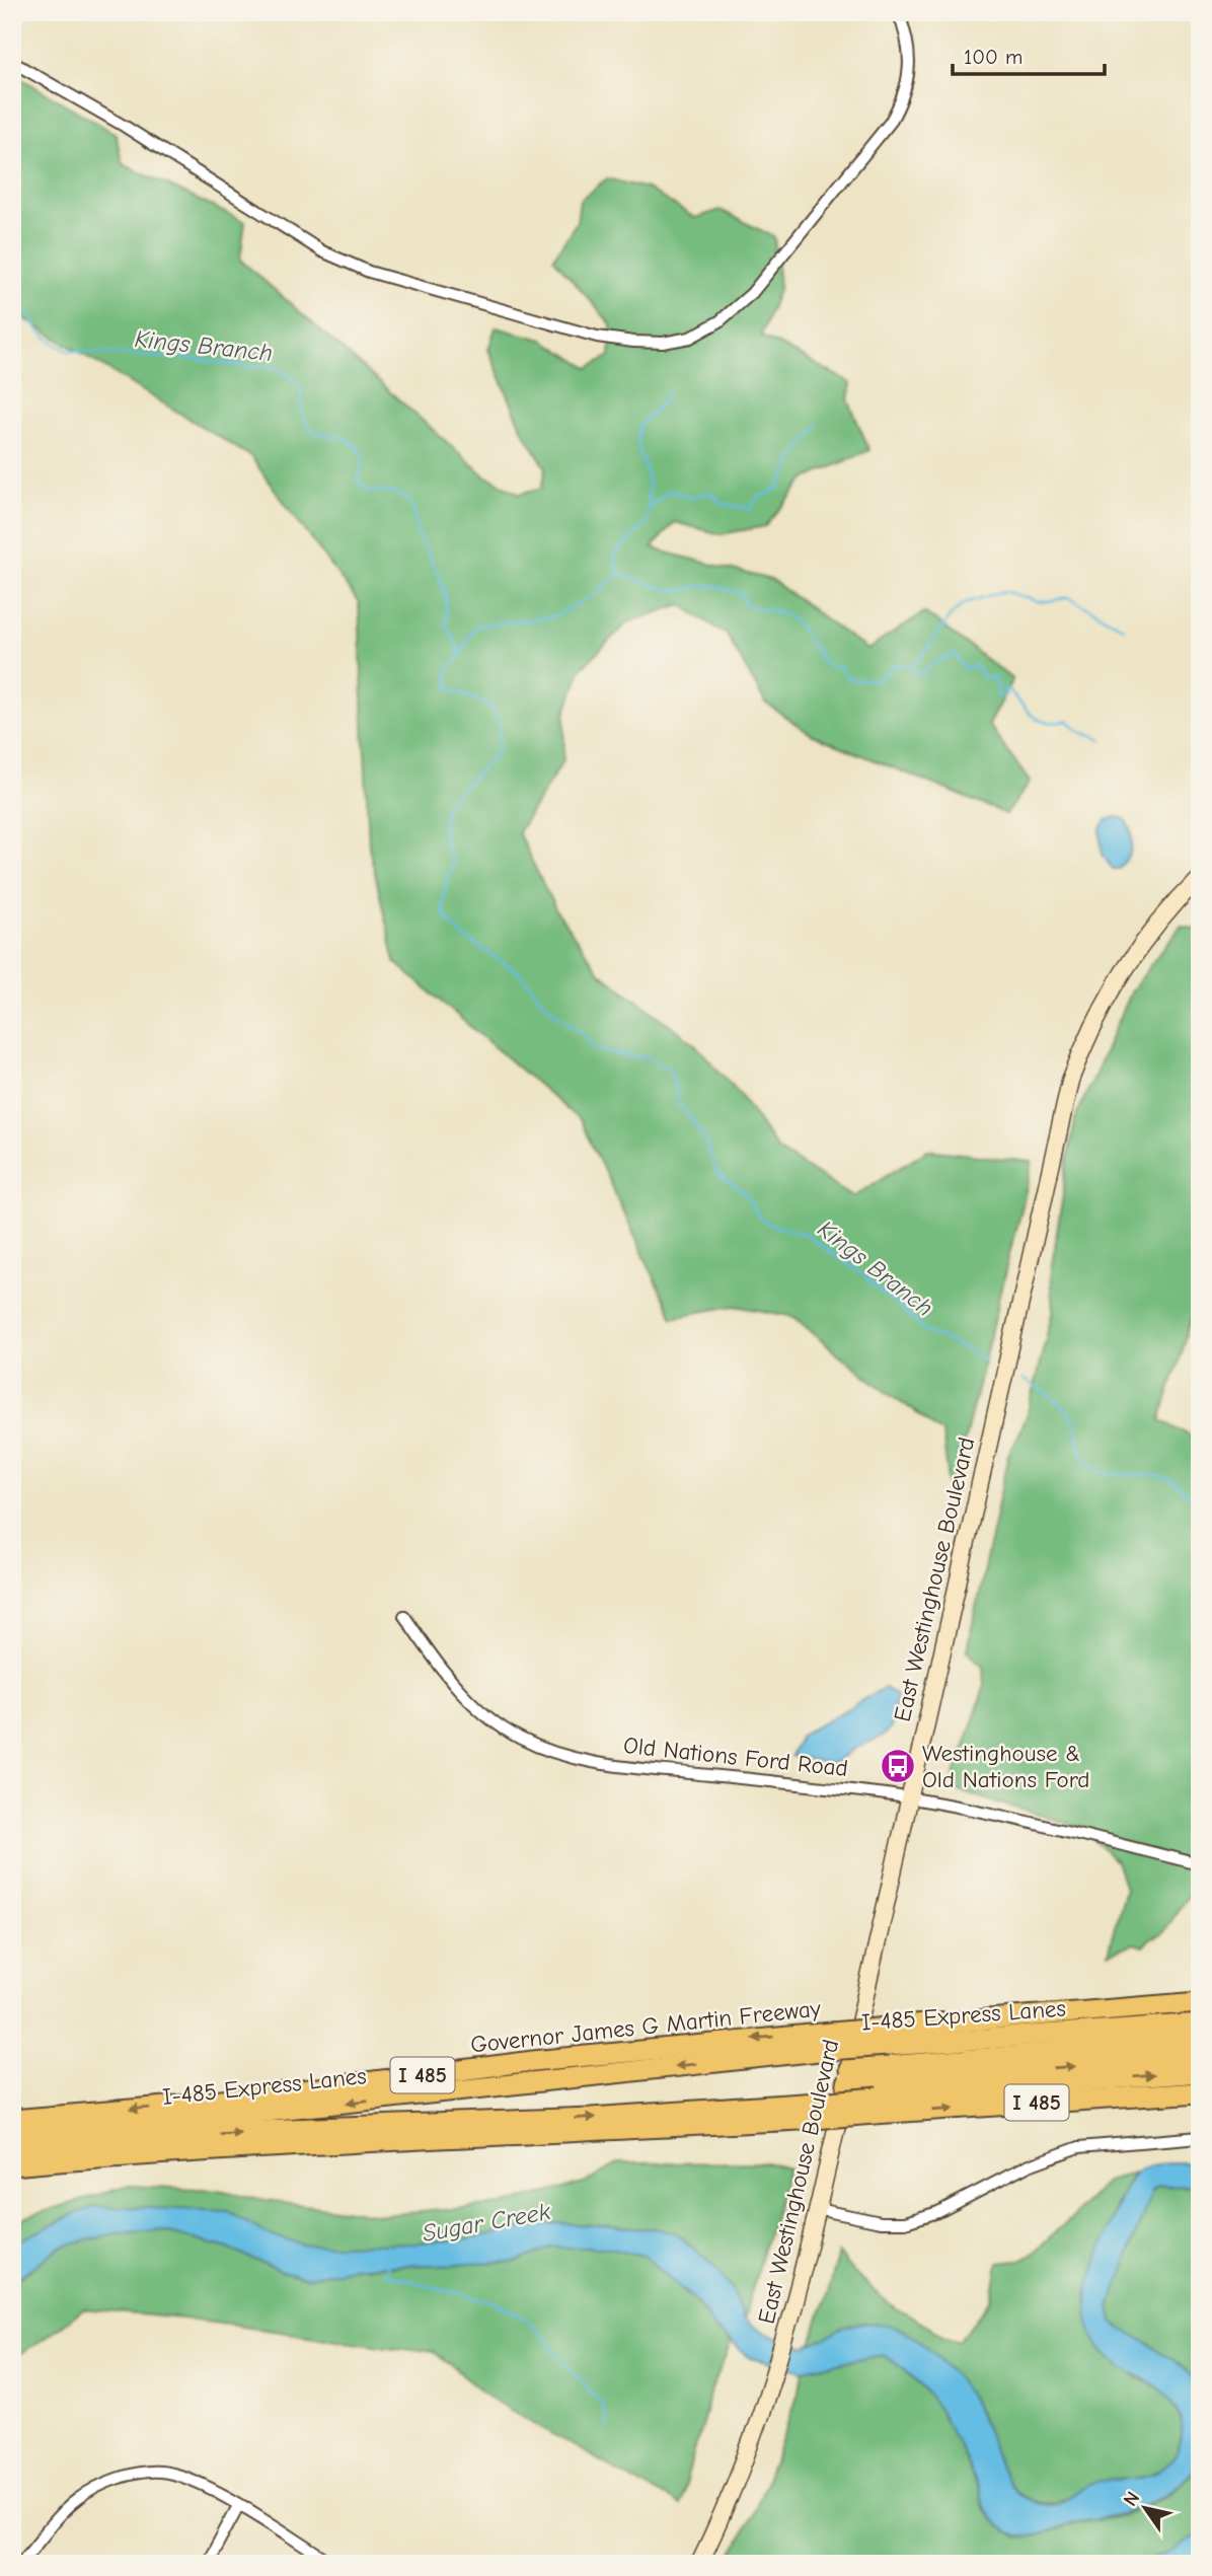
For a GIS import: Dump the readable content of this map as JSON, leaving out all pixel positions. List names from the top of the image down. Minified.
{"streets":{"highway":["I-485 Express Lanes","Governor James G Martin Freeway","I 485"],"main road":["East Westinghouse Boulevard"],"street":["Old Nations Ford Road"]},"crossings":[["East Westinghouse Boulevard","Old Nations Ford Road"],["I-485 Express Lanes","Governor James G Martin Freeway"],["I-485 Express Lanes","I 485"]],"water":["Kings Branch","Sugar Creek"],"places":{"bus stop":["Westinghouse & Old Nations Ford"]},"scale_bar":"100 m","north":"top left"}
